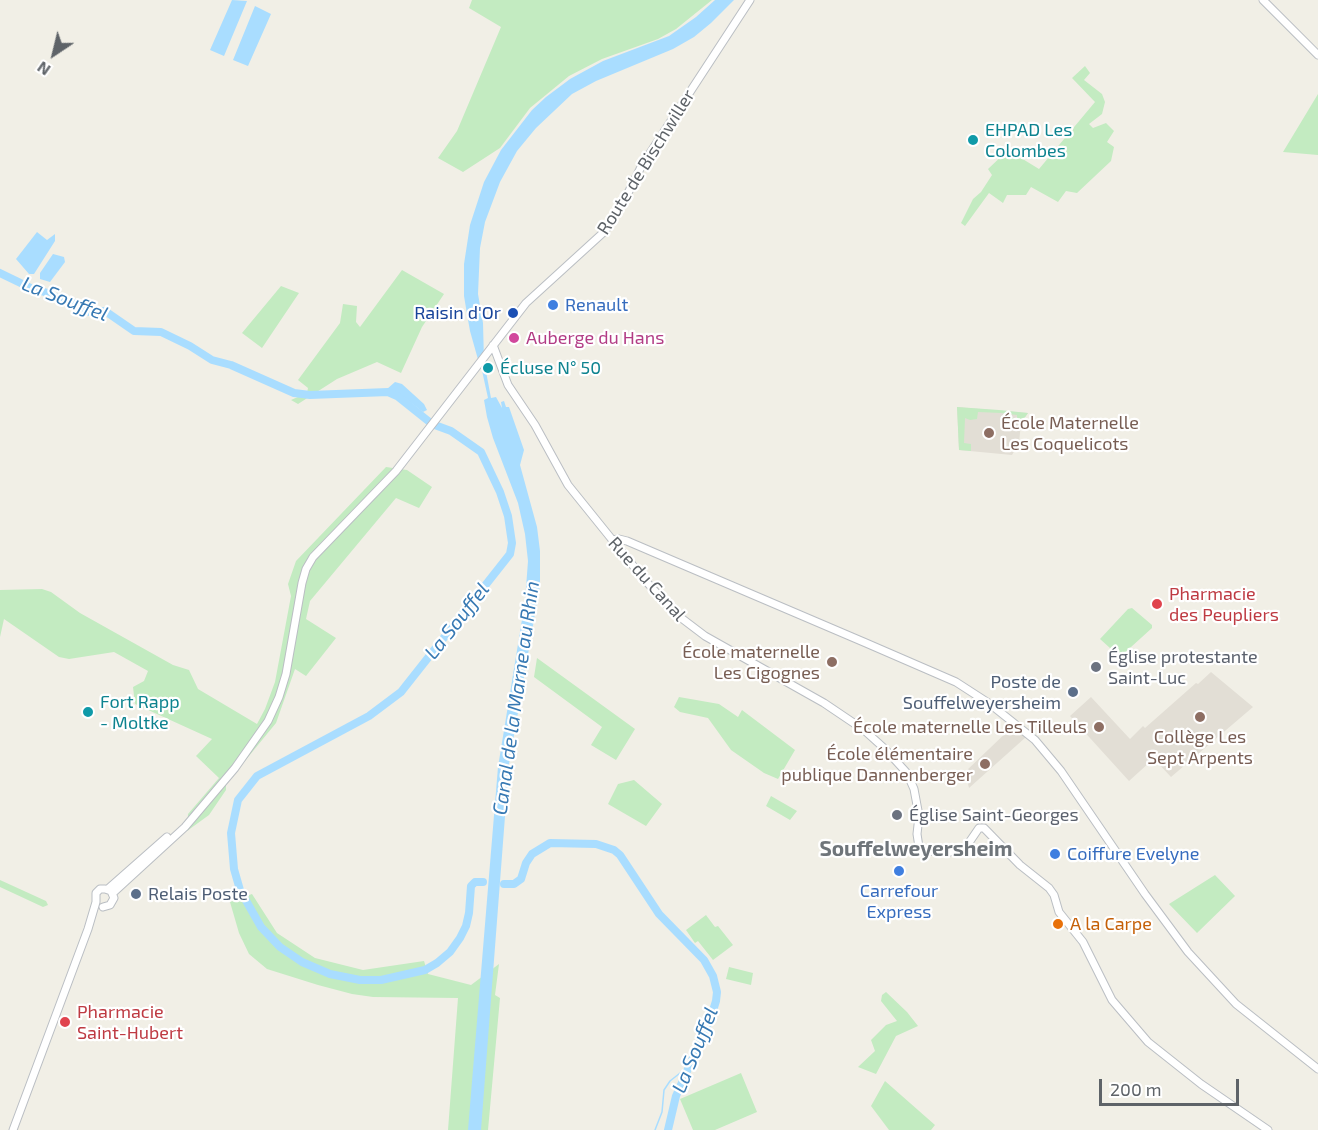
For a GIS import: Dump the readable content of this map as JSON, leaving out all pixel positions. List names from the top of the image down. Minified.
{"streets":{"street":["Route de Bischwiller","Rue du Canal"]},"crossings":[["Route de Bischwiller","Rue du Canal"]],"districts":["Souffelweyersheim"],"water":["La Souffel","Canal de la Marne au Rhin"],"places":["EHPAD Les Colombes","Renault","Raisin d'Or","Auberge du Hans","Écluse N° 50","École Maternelle Les Coquelicots","Pharmacie des Peupliers","École maternelle Les Cigognes","Église protestante Saint-Luc","Poste de Souffelweyersheim","Fort Rapp - Moltke","Collège Les Sept Arpents","École maternelle Les Tilleuls","École élémentaire publique Dannenberger","Église Saint-Georges","Coiffure Evelyne","Carrefour Express","Relais Poste","A la Carpe","Pharmacie Saint-Hubert"],"scale_bar":"200 m","north":"bottom left"}
